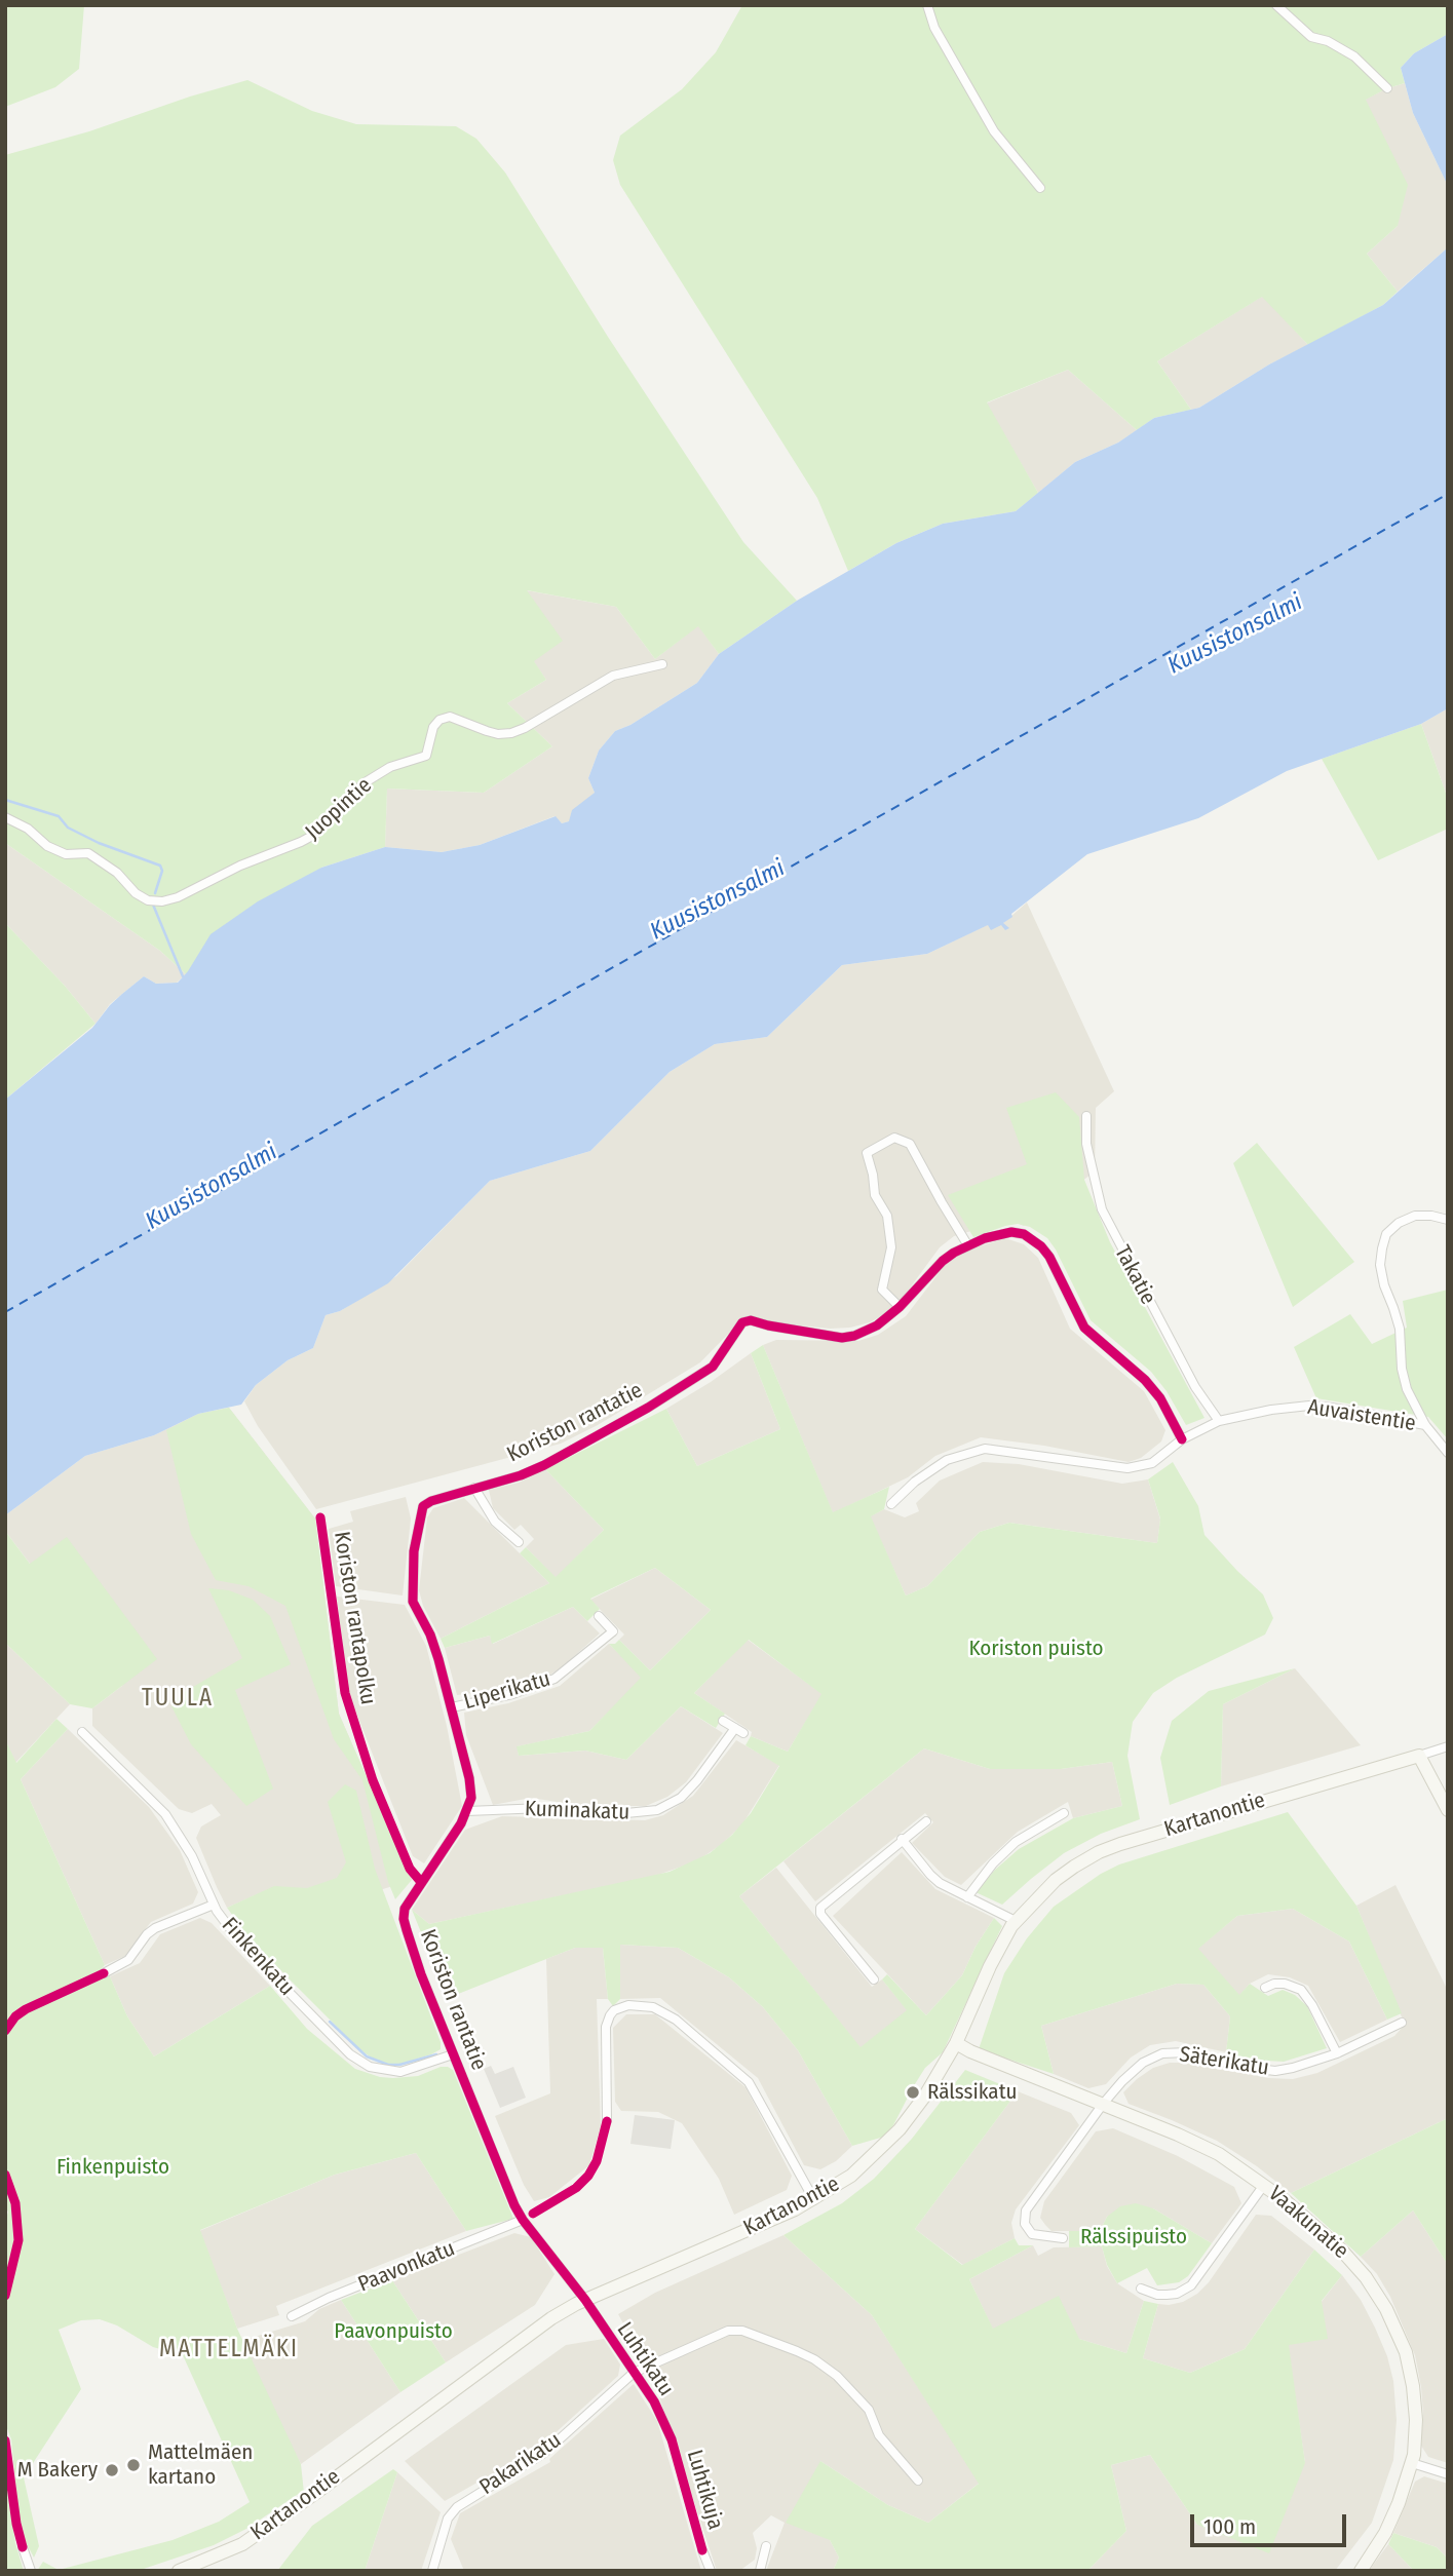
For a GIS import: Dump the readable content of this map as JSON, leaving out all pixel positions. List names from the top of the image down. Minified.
{"streets":{"street":["Juopintie","Takatie","Auvaistentie","Koriston rantatie","Liperikatu","Kuminakatu","Kartanontie","Finkenkatu","Säterikatu","Vaakunatie","Paavonkatu","Luhtikatu","Pakarikatu"],"cycle path":["Koriston rantapolku","Luhtikuja"]},"crossings":[["Takatie","Auvaistentie"],["Auvaistentie","Koriston rantatie"],["Koriston rantatie","Liperikatu"],["Koriston rantatie","Kuminakatu"],["Koriston rantatie","Kartanontie"],["Koriston rantatie","Finkenkatu"],["Koriston rantatie","Paavonkatu"],["Koriston rantatie","Luhtikatu"],["Kartanontie","Vaakunatie"],["Kartanontie","Luhtikatu"],["Säterikatu","Vaakunatie"],["Luhtikatu","Pakarikatu"]],"districts":["TUULA","MATTELMÄKI"],"water":["Kuusistonsalmi"],"parks":["Koriston puisto","Finkenpuisto","Rälssipuisto","Paavonpuisto"],"places":["Rälssikatu","Mattelmäen kartano","M Bakery"],"scale_bar":"100 m"}
